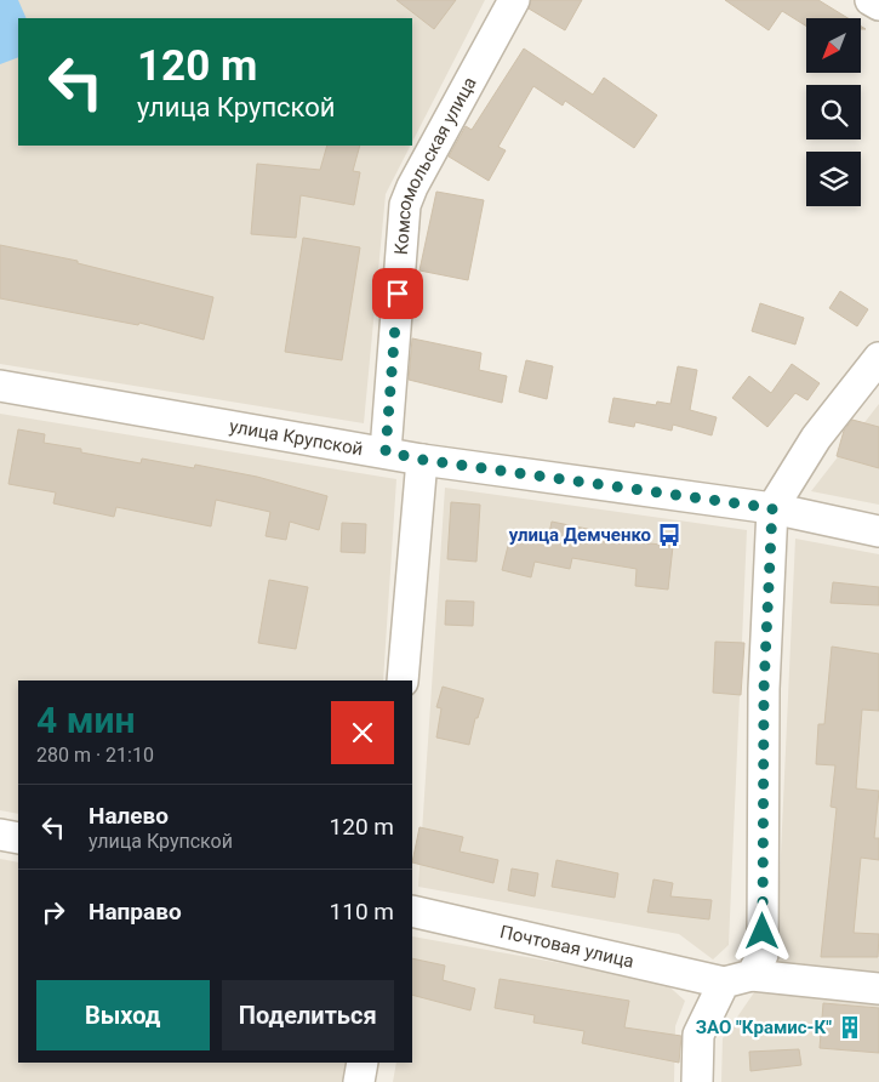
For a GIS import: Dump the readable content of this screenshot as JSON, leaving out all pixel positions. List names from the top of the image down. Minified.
{"streets":{"street":["Комсомольская улица","улица Крупской","Почтовая улица"]},"crossings":[["Комсомольская улица","улица Крупской"]],"places":{"bus stop":["улица Демченко"],"building":["ЗАО \"Крамис-К\""]},"north":"bottom left","page":{"turn":["120 m","улица Крупской"],"heading":["4 мин","280 m · 21:10"],"list":[{"name":"Налево","note":"улица Крупской","value":"120 m"},{"name":"Направо","value":"110 m"}],"buttons":["Выход","Поделиться"]}}
